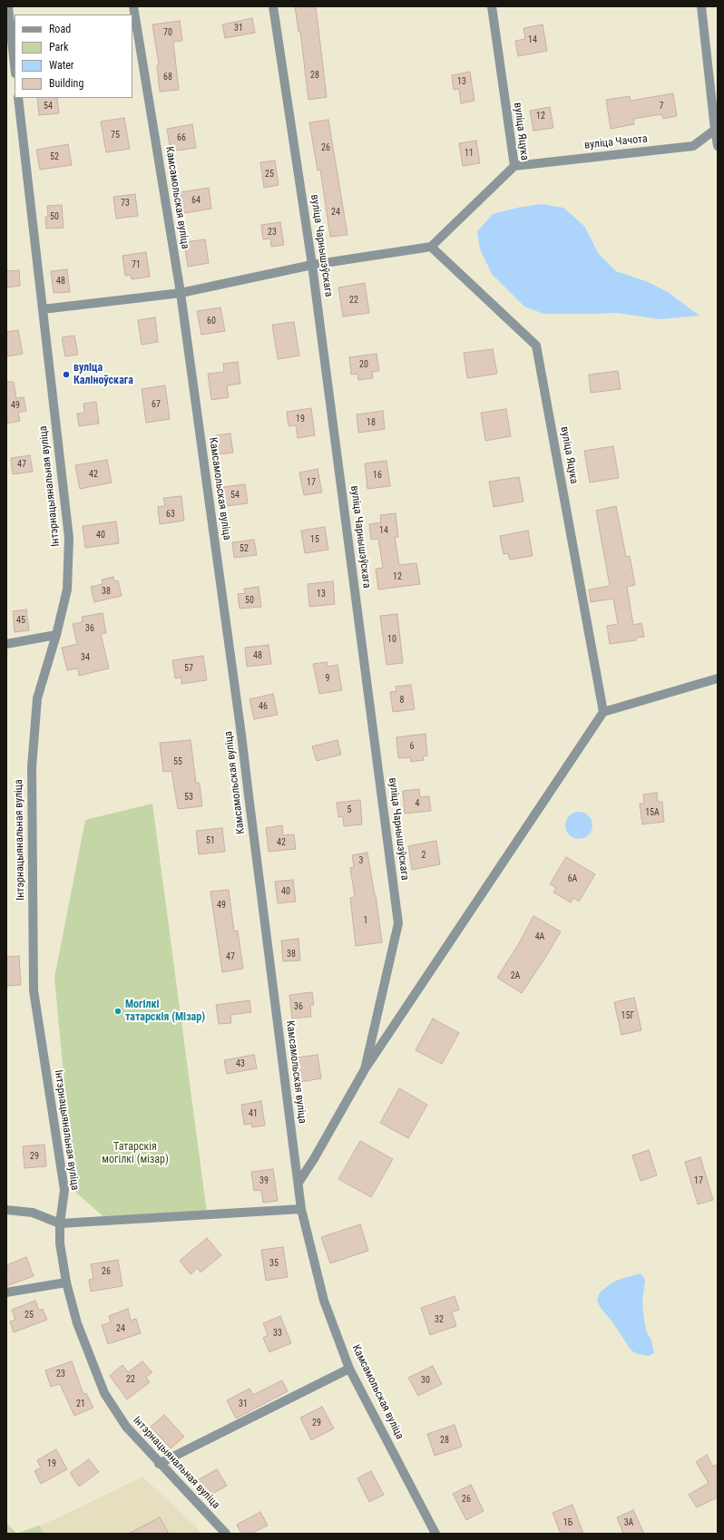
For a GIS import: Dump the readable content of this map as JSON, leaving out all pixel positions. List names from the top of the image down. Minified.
{"streets":{"street":["вуліца Яцука","вуліца Чачота","Камсамольская вуліца","вуліца Чарнышэўскага","Інтэрнацыянальная вуліца"]},"crossings":[["вуліца Яцука","вуліца Чачота"],["вуліца Яцука","вуліца Чарнышэўскага"],["Камсамольская вуліца","вуліца Чарнышэўскага"]],"parks":["Татарскія могілкі (мізар)"],"places":["вуліца Каліноўскага","Могілкі татарскія (Мізар)"],"house_numbers":["31","70","14","28","68","13","54","7","12","75","66","26","11","52","25","64","73","24","50","23","71","48","22","60","20","67","49","19","18","47","42","16","17","54","63","14","40","15","52","12","38","13","50","45","36","10","48","34","57","9","8","46","6","55","53","4","5","15А","51","42","2","3","6А","40","49","1","4А","38","47","2А","36","15Г","43","41","29","39","17","35","26","25","32","24","33","23","22","30","21","31","29","28","19","26","1Б","3А"],"legend":["Road","Park","Water","Building"]}
